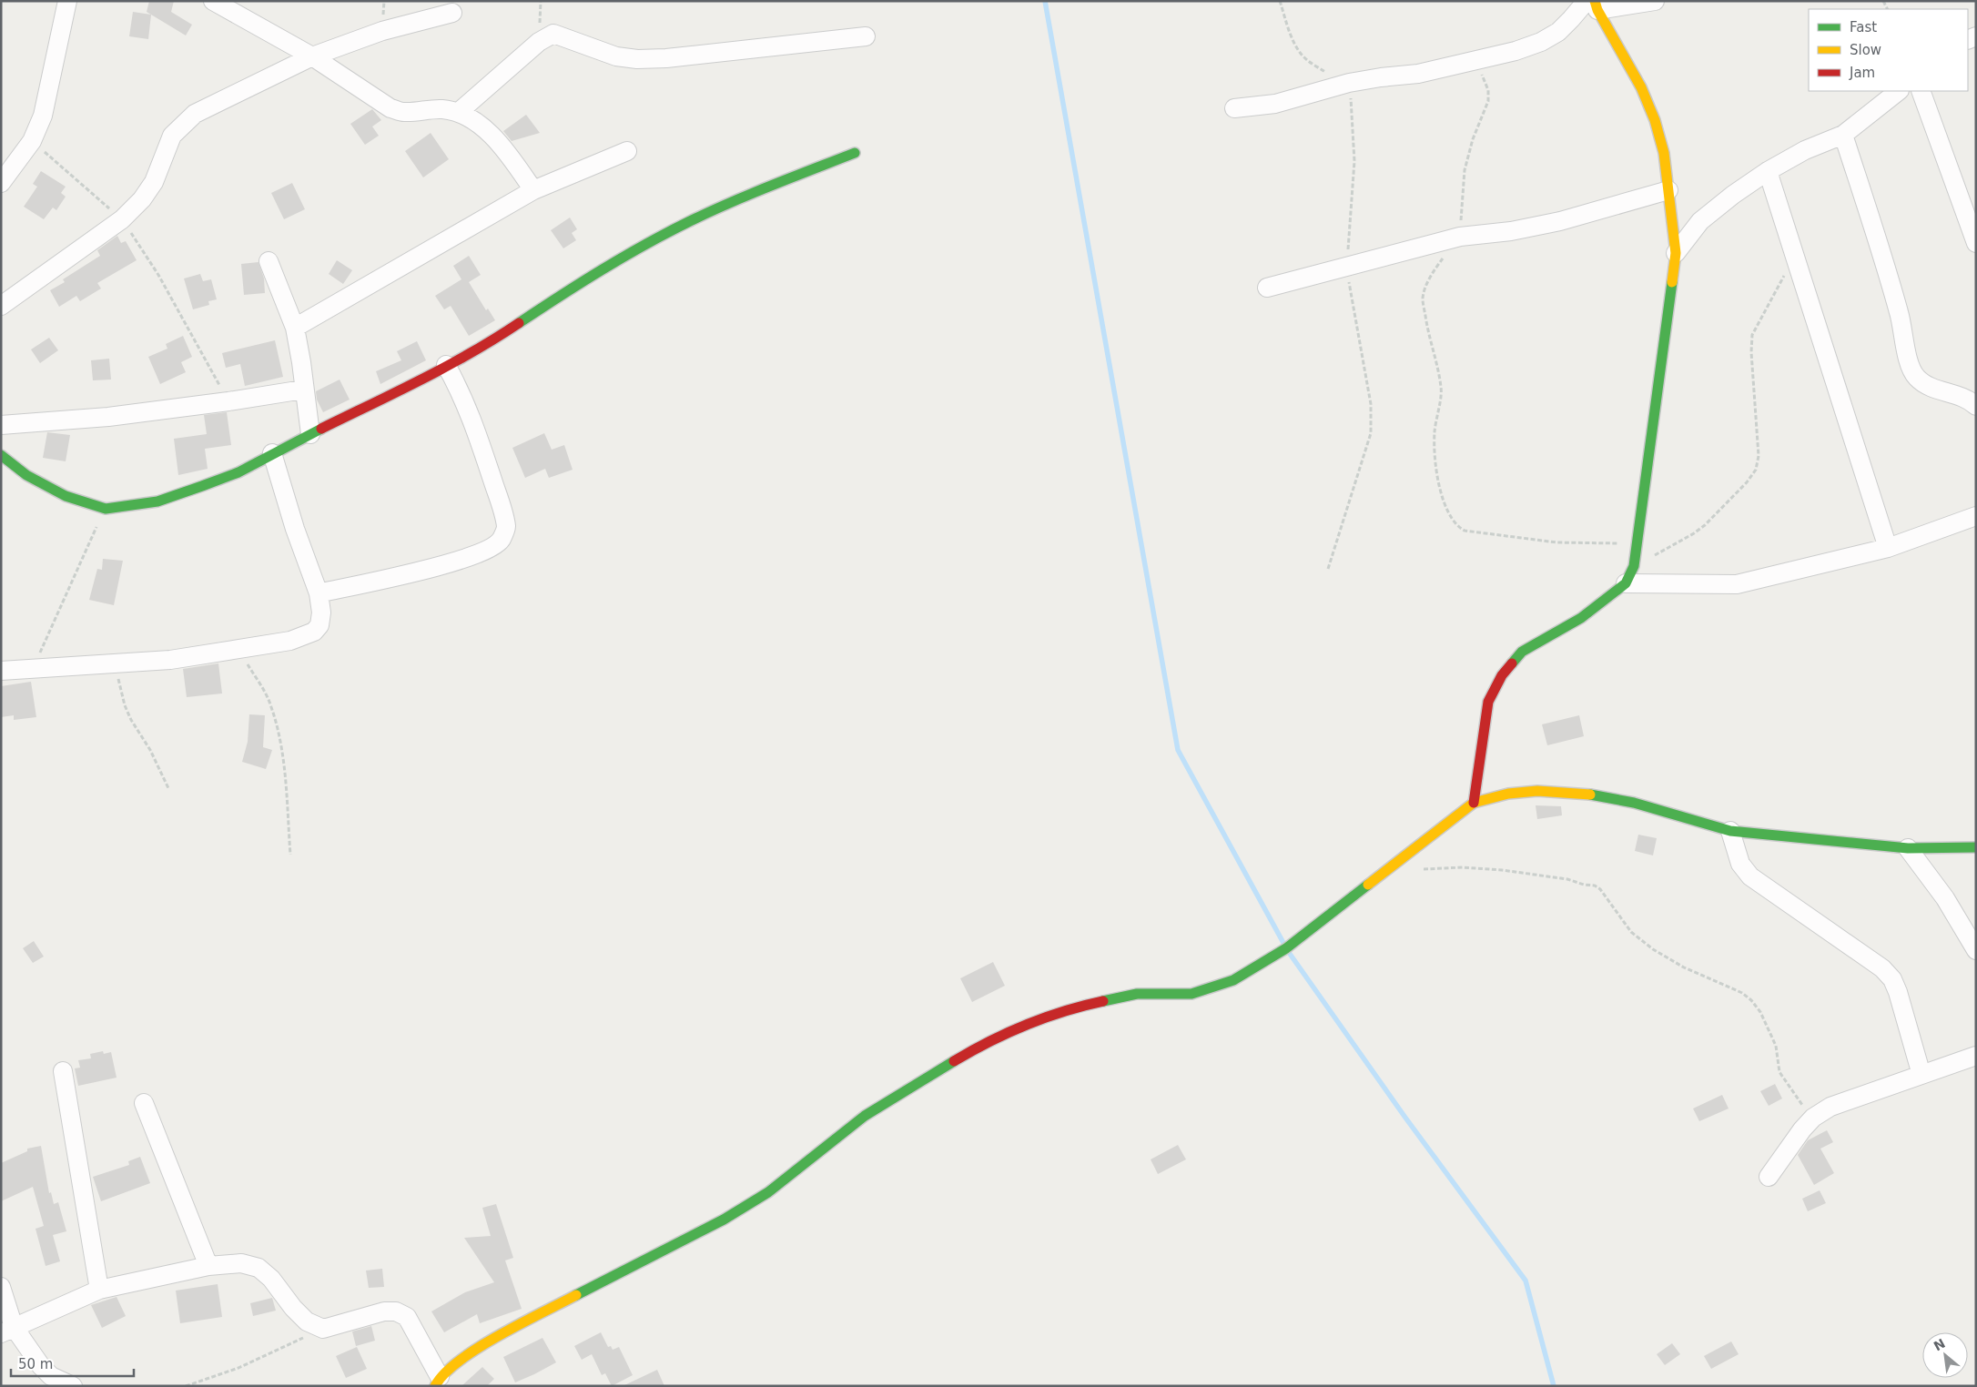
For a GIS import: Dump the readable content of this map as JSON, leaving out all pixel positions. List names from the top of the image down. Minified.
{"legend":["Fast","Slow","Jam"],"scale_bar":"50 m","north":"top left"}
